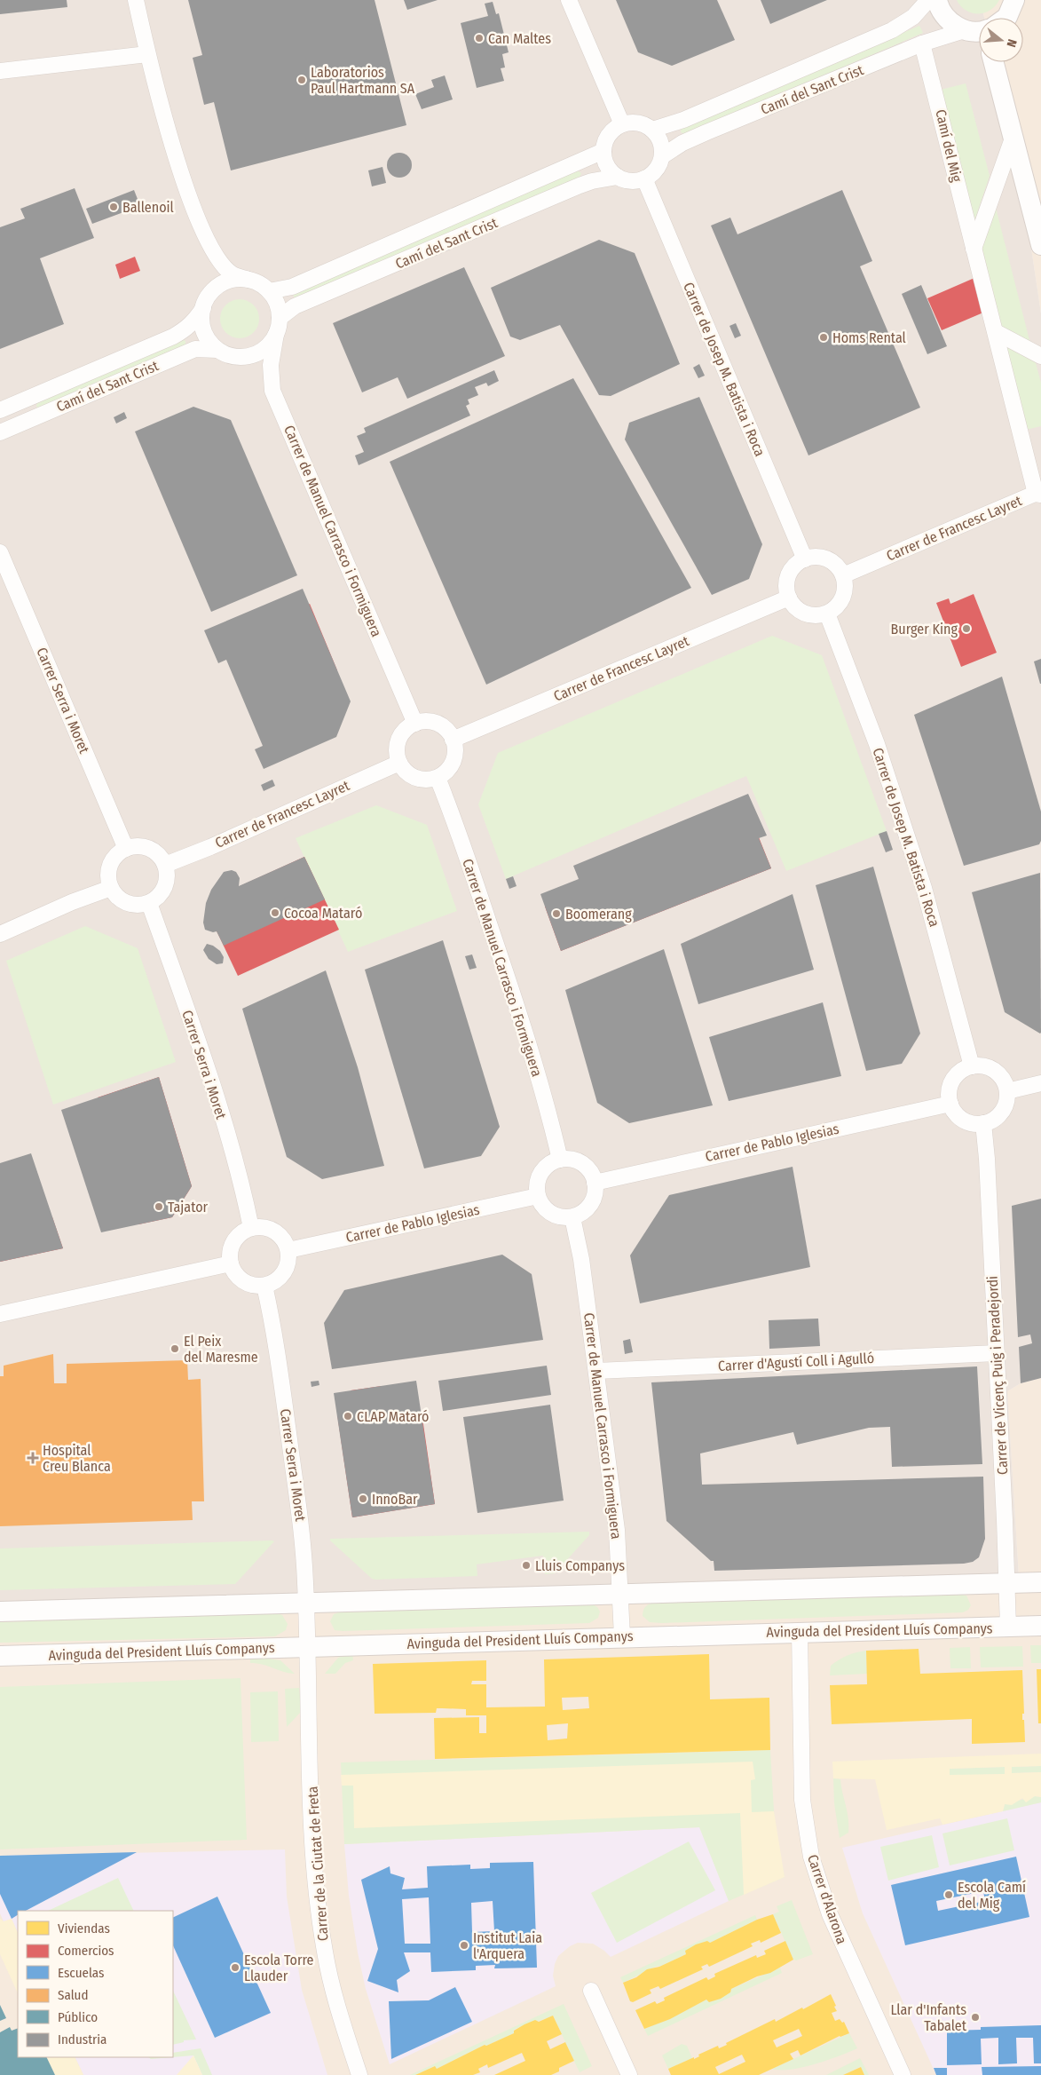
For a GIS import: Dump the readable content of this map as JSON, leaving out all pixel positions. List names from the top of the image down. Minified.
{"streets":{"street":["Camí del Sant Crist","Camí del Mig","Carrer de Josep M. Batista i Roca","Carrer de Francesc Layret","Carrer de Manuel Carrasco i Formiguera","Carrer Serra i Moret","Carrer de Pablo Iglesias","Carrer d'Agustí Coll i Agulló","Carrer de Vicenç Puig i Peradejordi","Avinguda del President Lluís Companys","Carrer de la Ciutat de Freta","Carrer d'Alarona"]},"crossings":[["Camí del Sant Crist","Camí del Mig"],["Camí del Sant Crist","Carrer de Josep M. Batista i Roca"],["Camí del Sant Crist","Carrer de Manuel Carrasco i Formiguera"],["Camí del Mig","Carrer de Francesc Layret"],["Carrer de Josep M. Batista i Roca","Carrer de Francesc Layret"],["Carrer de Josep M. Batista i Roca","Carrer de Pablo Iglesias"],["Carrer de Josep M. Batista i Roca","Carrer de Vicenç Puig i Peradejordi"],["Carrer de Francesc Layret","Carrer de Manuel Carrasco i Formiguera"],["Carrer de Francesc Layret","Carrer Serra i Moret"],["Carrer de Manuel Carrasco i Formiguera","Carrer de Pablo Iglesias"],["Carrer de Manuel Carrasco i Formiguera","Carrer d'Agustí Coll i Agulló"],["Carrer de Manuel Carrasco i Formiguera","Avinguda del President Lluís Companys"],["Carrer Serra i Moret","Carrer de Pablo Iglesias"],["Carrer Serra i Moret","Avinguda del President Lluís Companys"],["Carrer Serra i Moret","Carrer de la Ciutat de Freta"],["Carrer de Pablo Iglesias","Carrer de Vicenç Puig i Peradejordi"],["Carrer d'Agustí Coll i Agulló","Carrer de Vicenç Puig i Peradejordi"],["Carrer de Vicenç Puig i Peradejordi","Avinguda del President Lluís Companys"],["Avinguda del President Lluís Companys","Carrer de la Ciutat de Freta"],["Avinguda del President Lluís Companys","Carrer d'Alarona"]],"places":{"other":["Can Maltes","Laboratorios Paul Hartmann SA","Ballenoil","Homs Rental","Burger King","Cocoa Mataró","Boomerang","Tajator","El Peix del Maresme","CLAP Mataró","InnoBar","Lluis Companys","Escola Camí del Mig","Institut Laia l'Arquera","Escola Torre Llauder","Llar d'Infants Tabalet"],"health":["Hospital Creu Blanca"]},"legend":["Viviendas","Comercios","Escuelas","Salud","Público","Industria"],"north":"right"}
